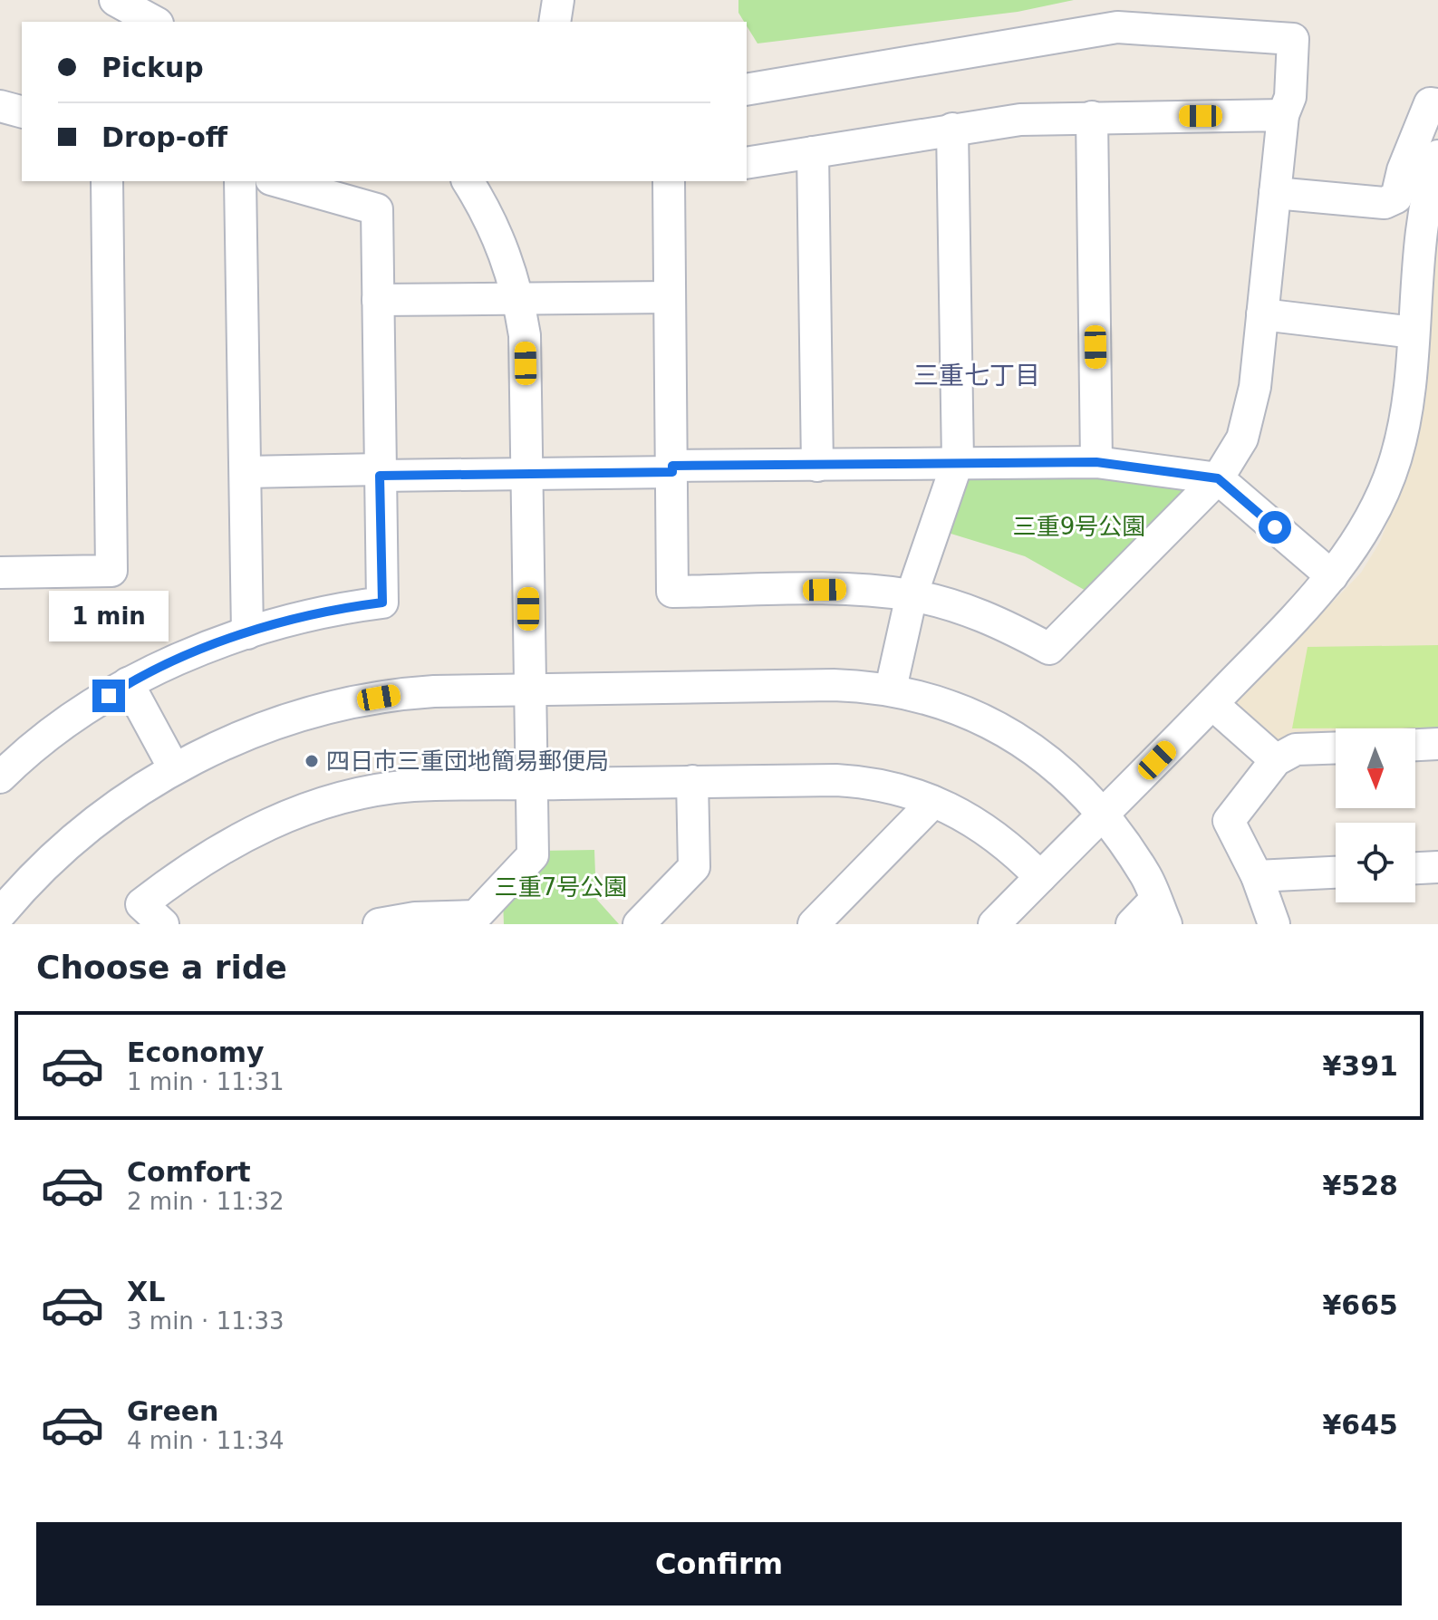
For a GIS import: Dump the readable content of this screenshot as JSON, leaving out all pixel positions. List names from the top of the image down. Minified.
{"districts":["三重七丁目"],"parks":["三重9号公園","三重7号公園"],"places":["四日市三重団地簡易郵便局"],"north":"bottom","page":{"banner":["Pickup","Drop-off"],"bubble":"1 min","heading":"Choose a ride","list":[{"name":"Economy","note":"1 min · 11:31","value":"¥391"},{"name":"Comfort","note":"2 min · 11:32","value":"¥528"},{"name":"XL","note":"3 min · 11:33","value":"¥665"},{"name":"Green","note":"4 min · 11:34","value":"¥645"}],"buttons":"Confirm"}}
